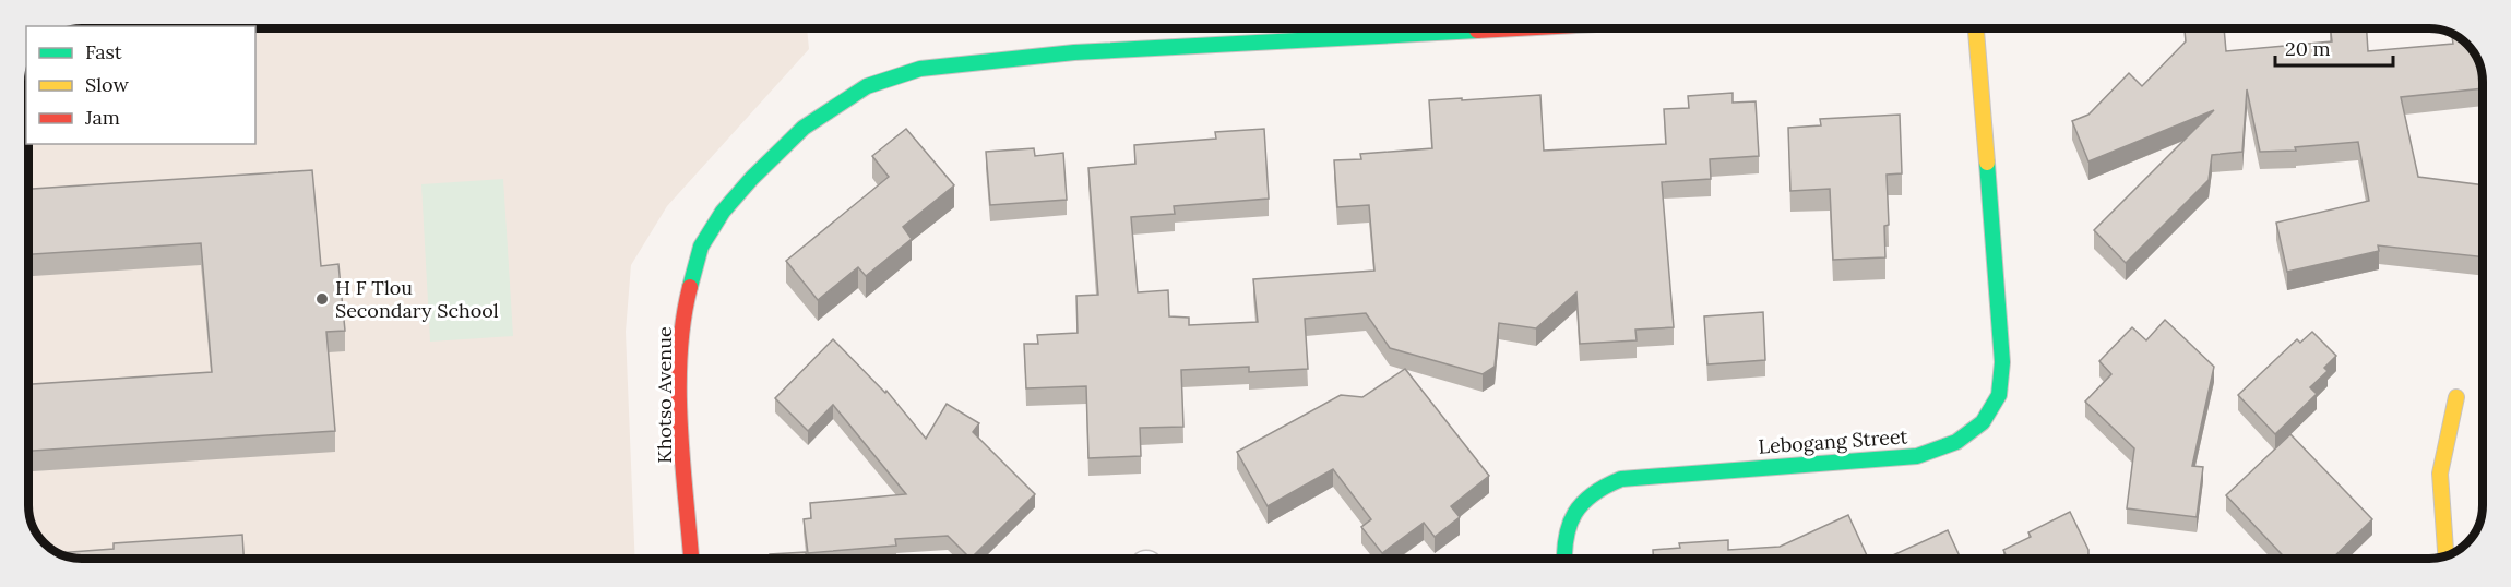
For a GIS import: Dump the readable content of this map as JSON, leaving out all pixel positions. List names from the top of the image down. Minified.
{"streets":{"street":["Khotso Avenue","Lebogang Street"]},"places":["H F Tlou Secondary School"],"legend":["Fast","Slow","Jam"],"scale_bar":"20 m"}
